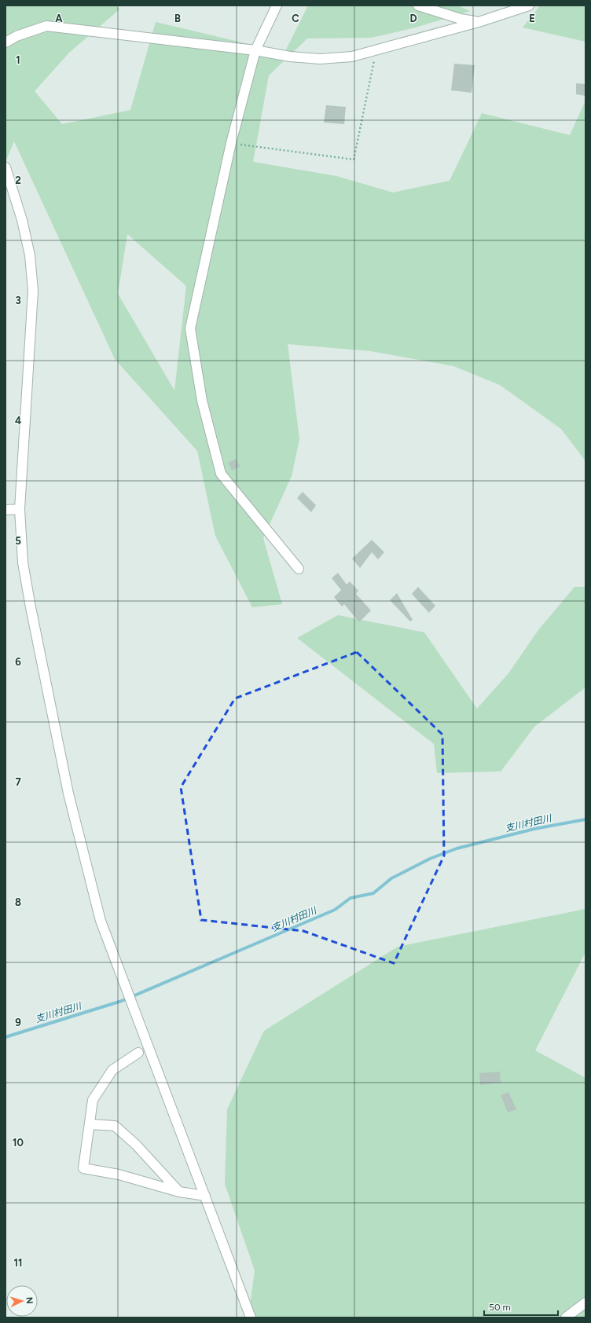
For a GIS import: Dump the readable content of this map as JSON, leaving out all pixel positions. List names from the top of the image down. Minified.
{"water":["支川村田川"],"scale_bar":"50 m","north":"right","grid":{"columns":["A","B","C","D","E"],"rows":["1","2","3","4","5","6","7","8","9","10","11"]}}
